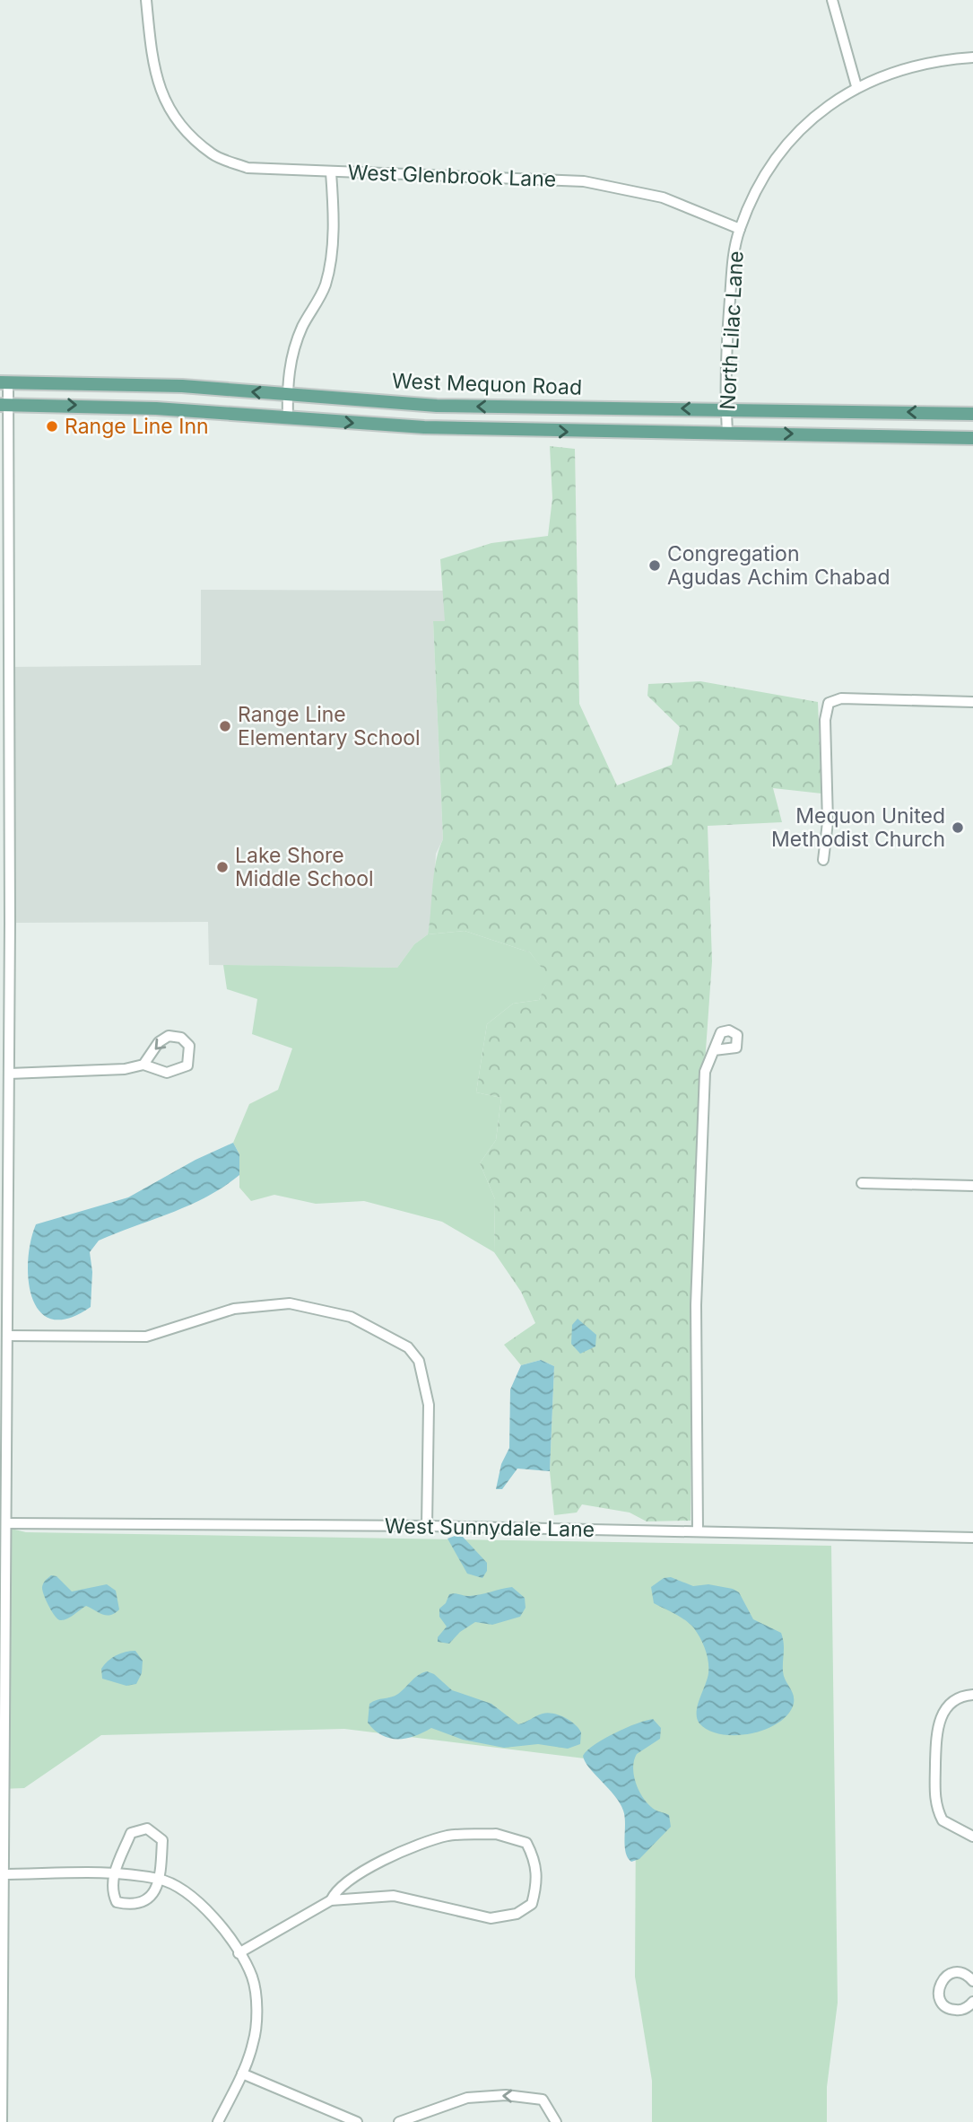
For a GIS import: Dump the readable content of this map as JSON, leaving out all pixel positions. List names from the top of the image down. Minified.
{"streets":{"main road":["West Mequon Road"],"street":["West Glenbrook Lane","North Lilac Lane","West Sunnydale Lane"]},"crossings":[["West Glenbrook Lane","North Lilac Lane"],["North Lilac Lane","West Mequon Road"]],"places":["Range Line Inn","Congregation Agudas Achim Chabad","Range Line Elementary School","Mequon United Methodist Church","Lake Shore Middle School"]}
